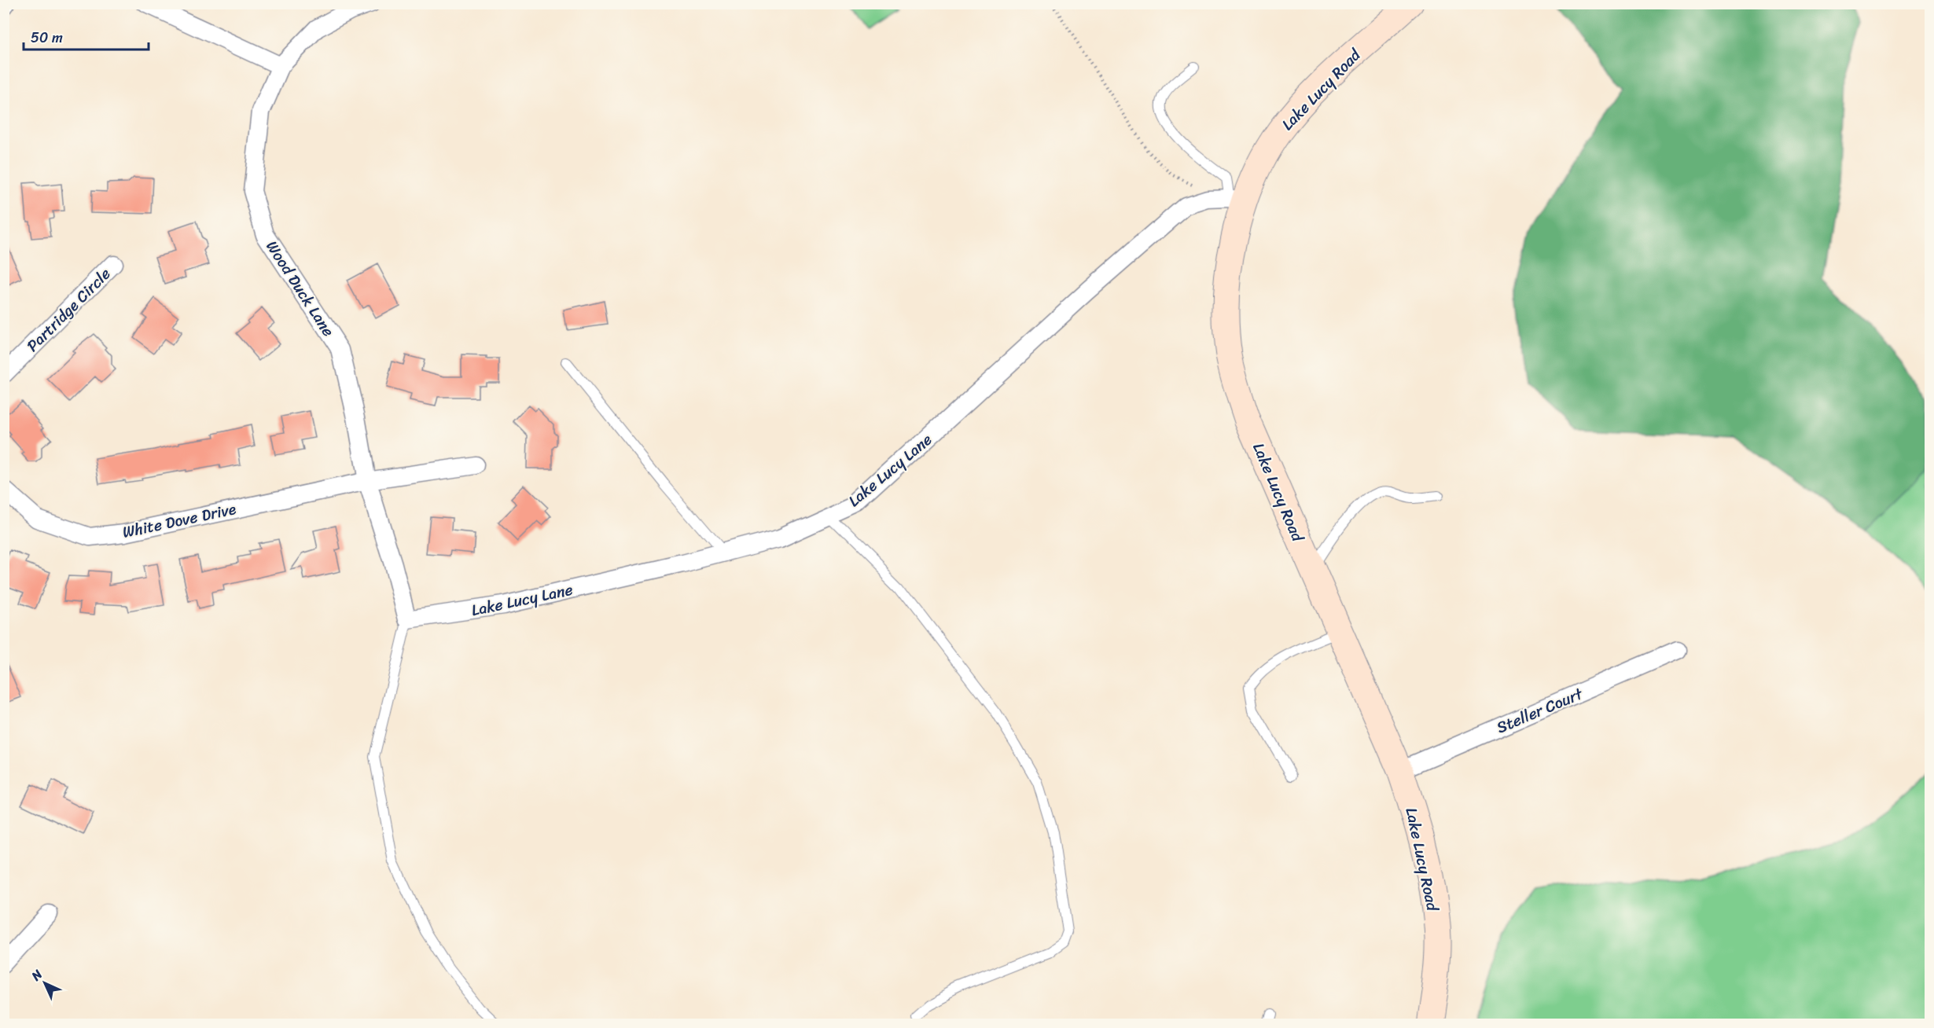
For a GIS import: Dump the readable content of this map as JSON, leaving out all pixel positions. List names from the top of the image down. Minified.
{"streets":{"street":["Lake Lucy Road","Wood Duck Lane","Partridge Circle","Lake Lucy Lane","White Dove Drive","Steller Court"]},"crossings":[["Lake Lucy Road","Lake Lucy Lane"],["Lake Lucy Road","Steller Court"],["Wood Duck Lane","Lake Lucy Lane"],["Wood Duck Lane","White Dove Drive"]],"scale_bar":"50 m","north":"top left"}
